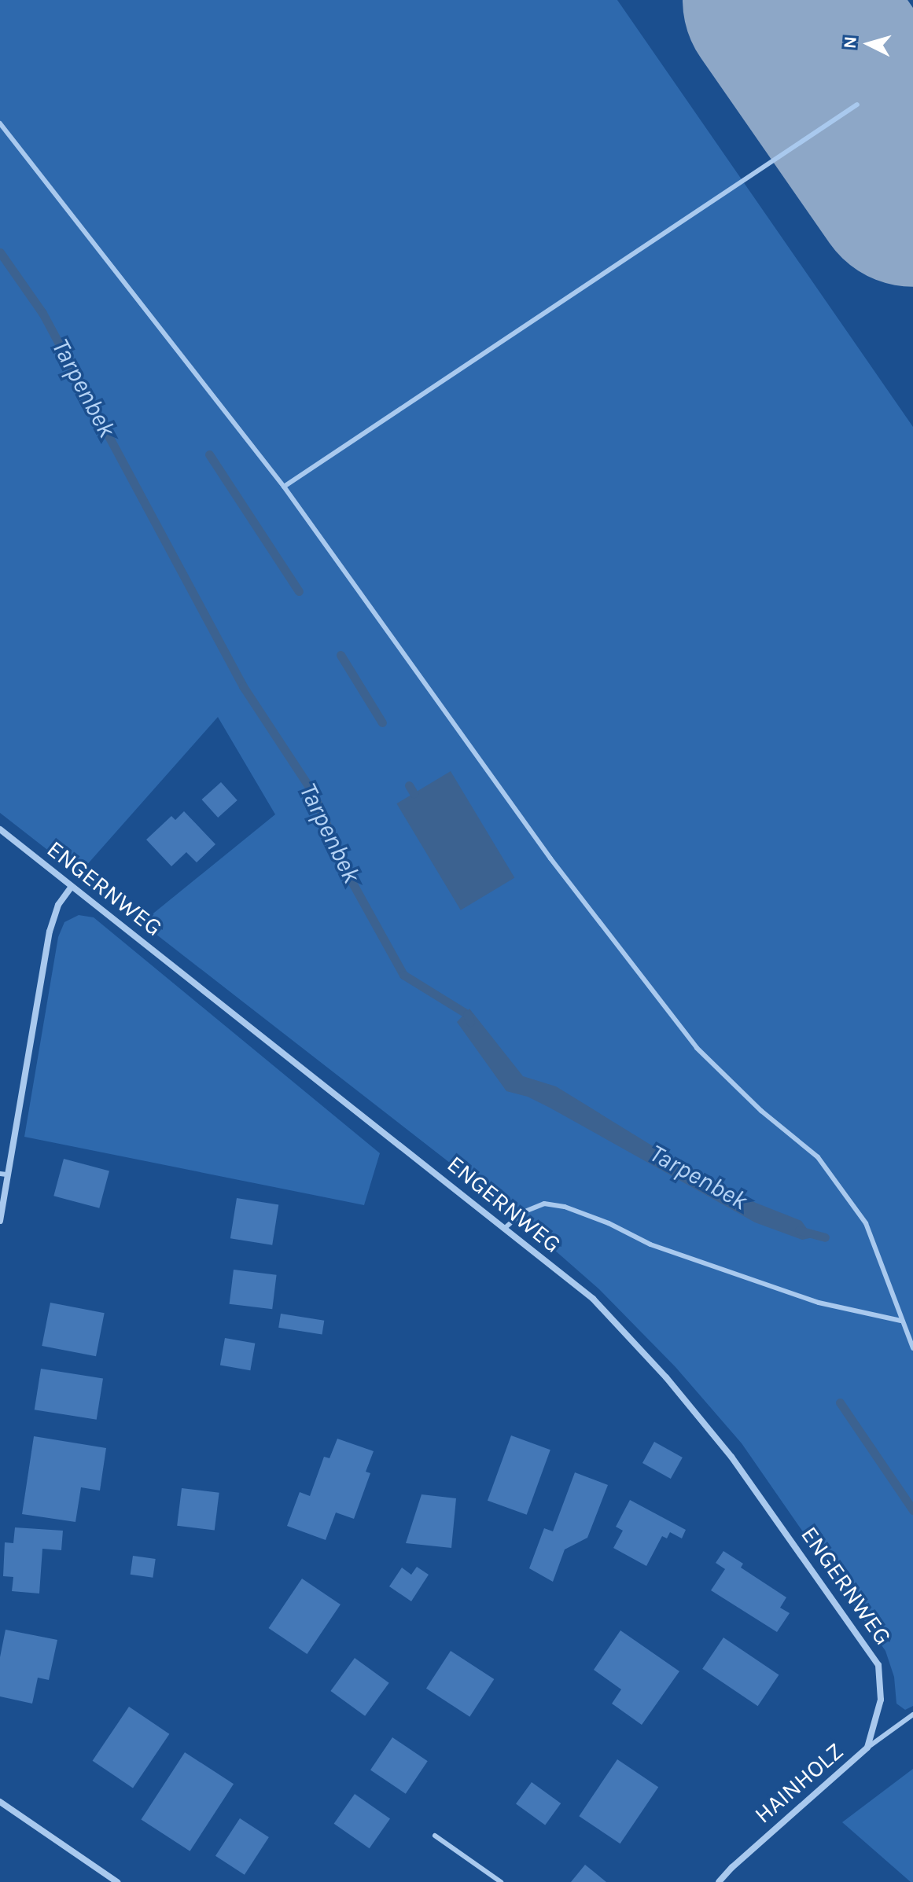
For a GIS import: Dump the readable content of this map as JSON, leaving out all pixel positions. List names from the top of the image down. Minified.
{"streets":{"street":["ENGERNWEG","HAINHOLZ"]},"crossings":[["ENGERNWEG","HAINHOLZ"]],"water":["Tarpenbek"],"north":"left"}
